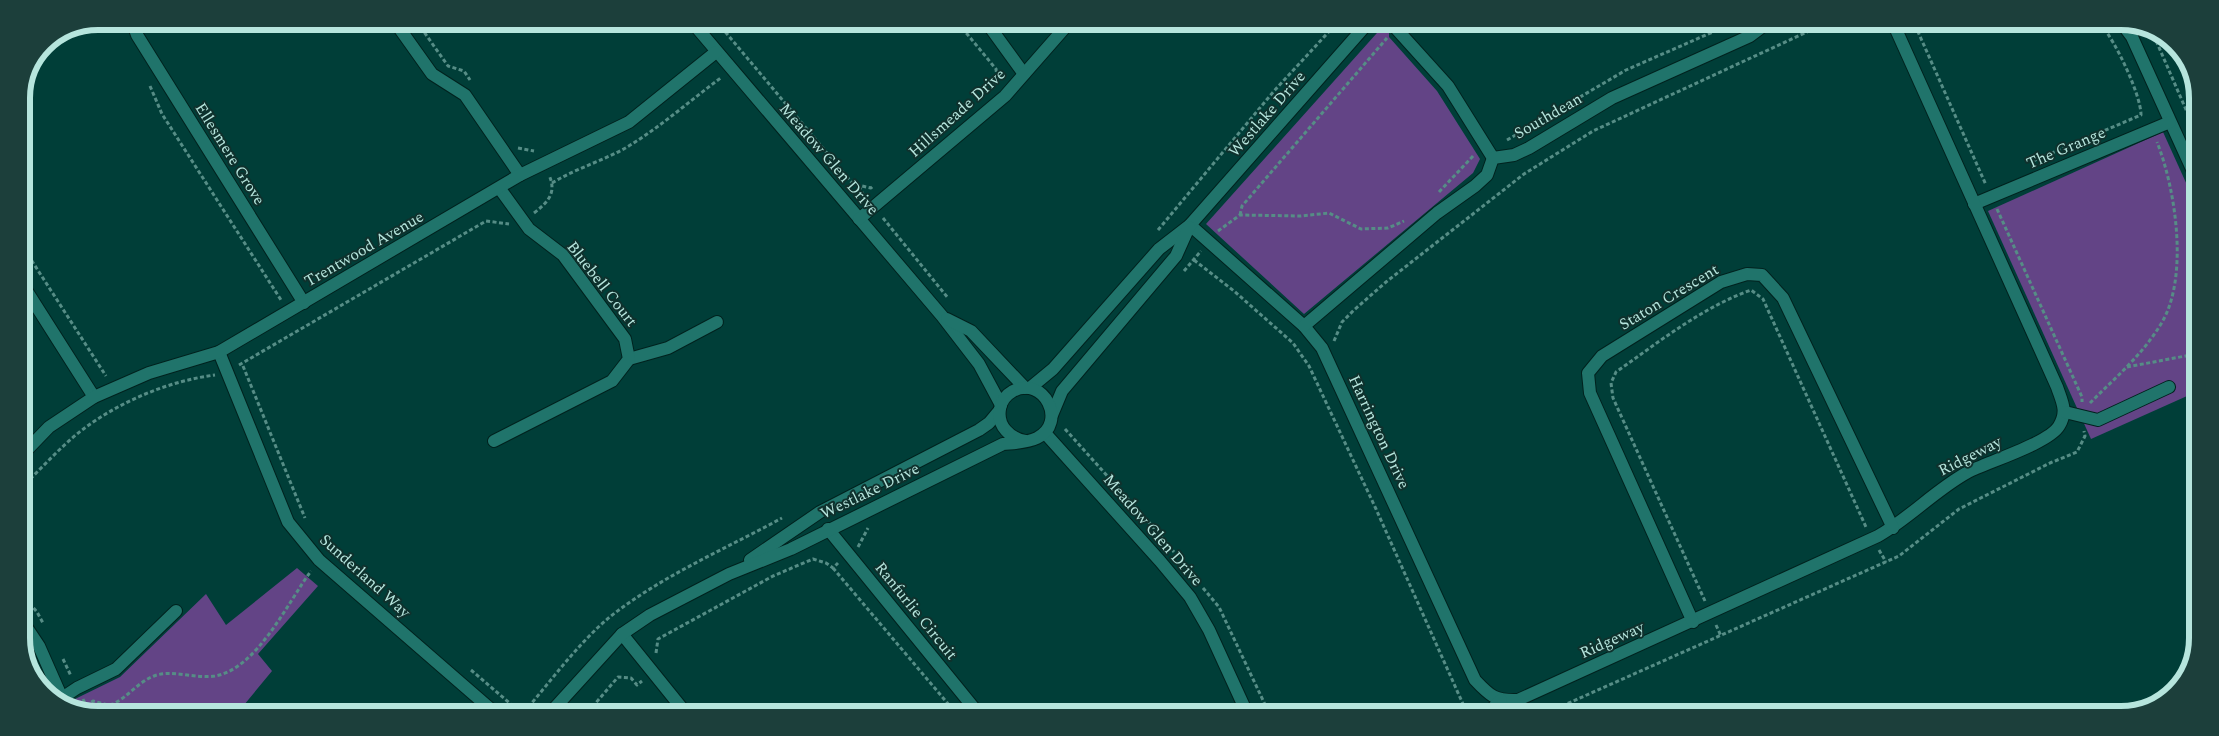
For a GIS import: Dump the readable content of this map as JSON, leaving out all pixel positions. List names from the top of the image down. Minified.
{"streets":{"street":["Hillsmeade Drive","Westlake Drive","Southdean","The Grange","Ellesmere Grove","Meadow Glen Drive","Trentwood Avenue","Bluebell Court","Staton Crescent","Harrington Drive","Ridgeway","Sunderland Way","Ranfurlie Circuit"]},"crossings":[["Hillsmeade Drive","Meadow Glen Drive"],["Westlake Drive","Meadow Glen Drive"],["Westlake Drive","Harrington Drive"],["Westlake Drive","Ranfurlie Circuit"],["Ellesmere Grove","Trentwood Avenue"],["Meadow Glen Drive","Trentwood Avenue"],["Trentwood Avenue","Bluebell Court"],["Trentwood Avenue","Sunderland Way"],["Staton Crescent","Ridgeway"],["Harrington Drive","Ridgeway"]]}
